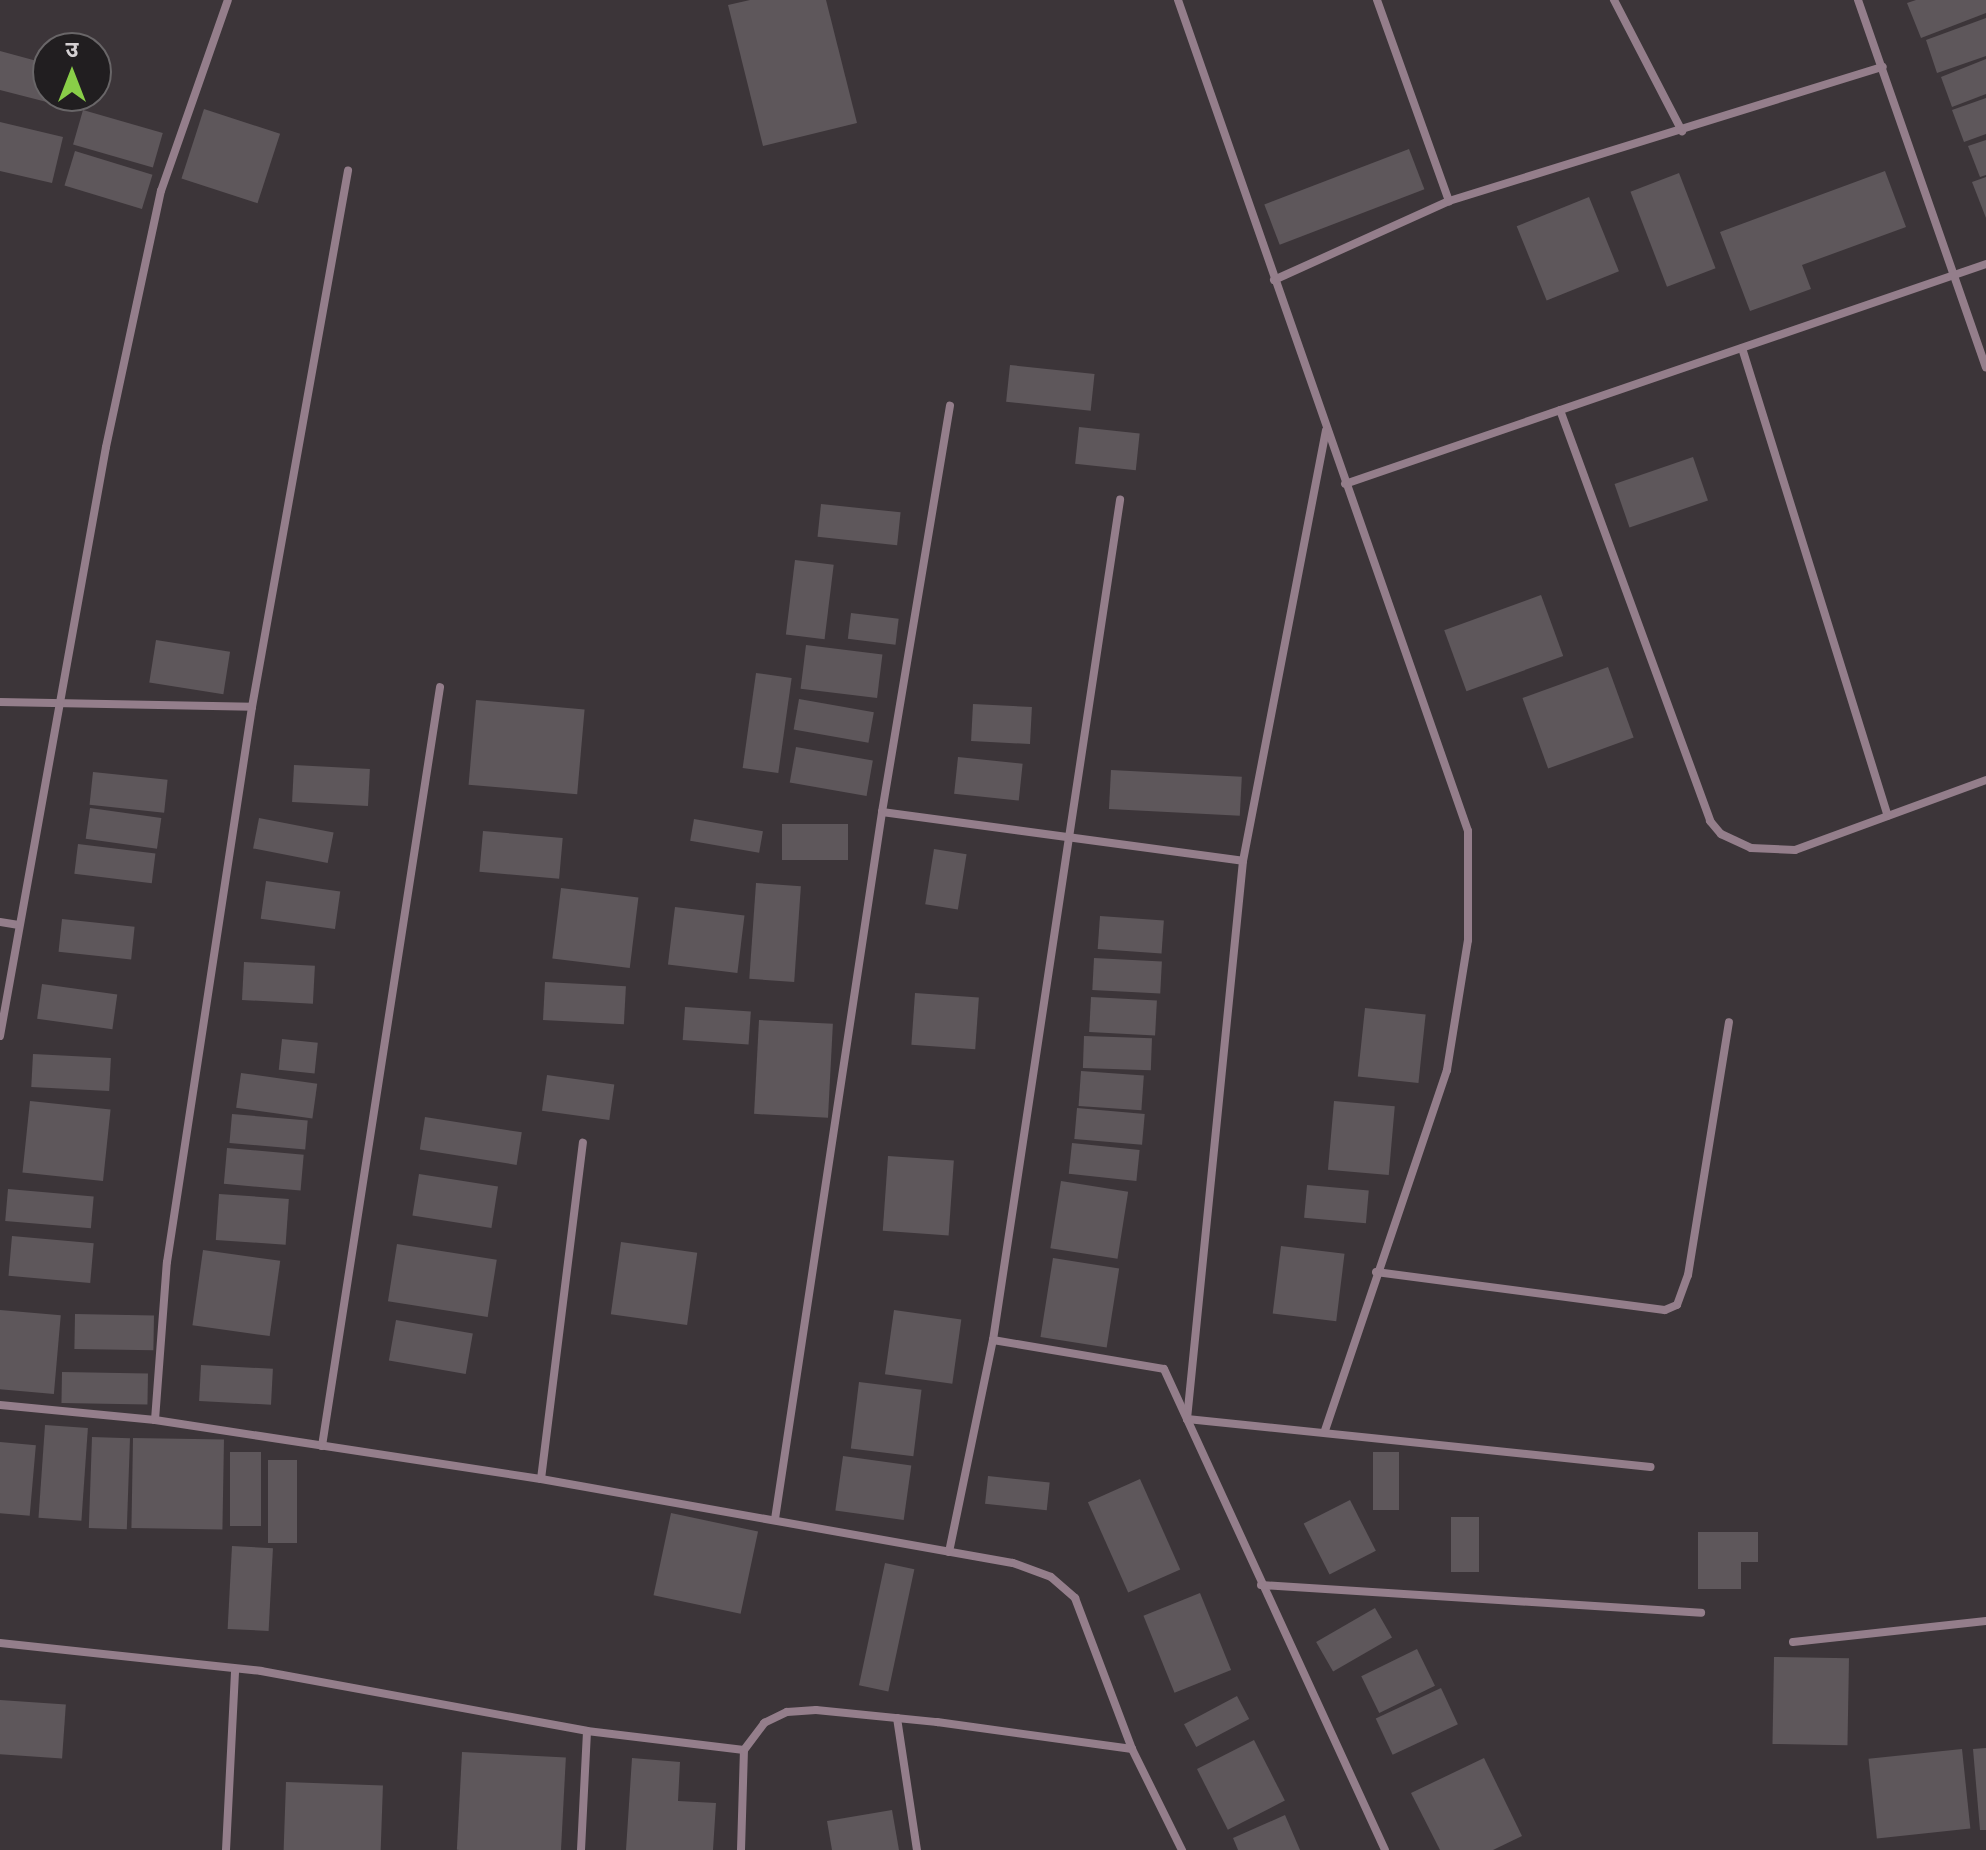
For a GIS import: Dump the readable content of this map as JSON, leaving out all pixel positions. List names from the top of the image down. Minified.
{"north":"top"}
